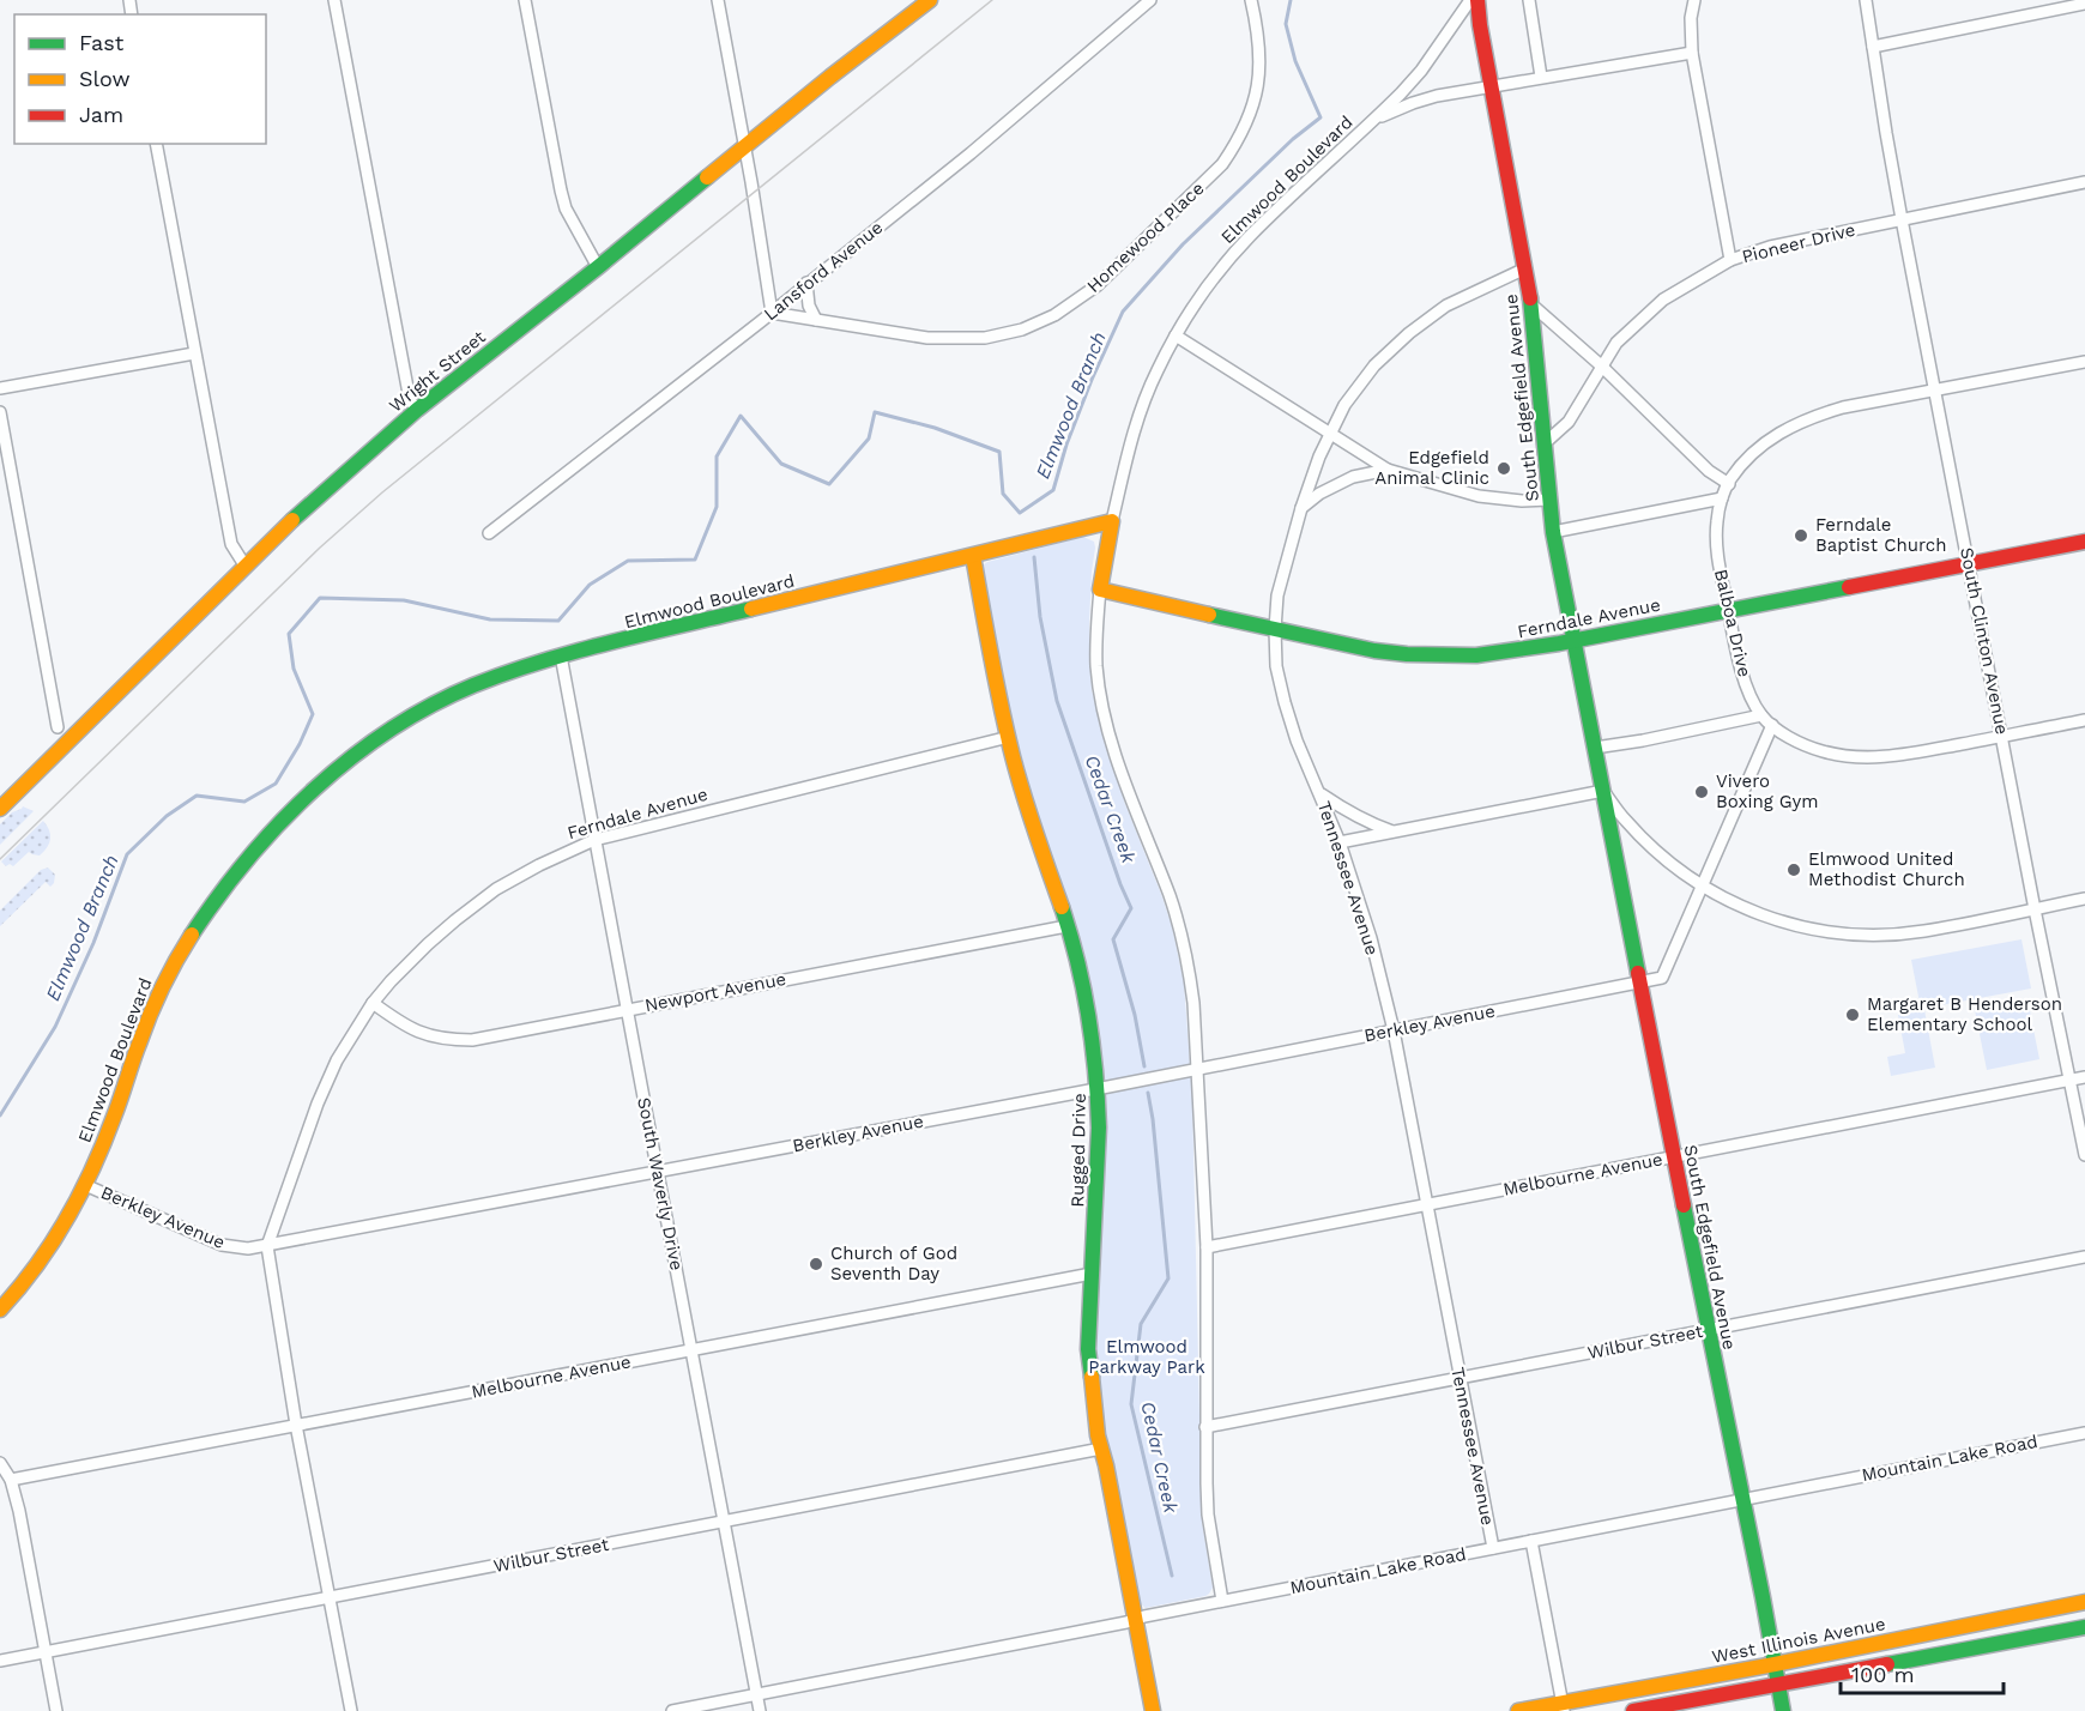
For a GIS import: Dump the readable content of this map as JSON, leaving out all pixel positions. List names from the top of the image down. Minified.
{"streets":{"street":["Elmwood Boulevard","Homewood Place","Pioneer Drive","Lansford Avenue","Wright Street","South Edgefield Avenue","Ferndale Avenue","Balboa Drive","South Clinton Avenue","Tennessee Avenue","Newport Avenue","Berkley Avenue","Rugged Drive","Melbourne Avenue","South Waverly Drive","Wilbur Street","Mountain Lake Road","West Illinois Avenue"]},"crossings":[["Elmwood Boulevard","Berkley Avenue"],["Elmwood Boulevard","Rugged Drive"],["Elmwood Boulevard","South Waverly Drive"],["Homewood Place","Lansford Avenue"],["Pioneer Drive","South Edgefield Avenue"],["Pioneer Drive","South Clinton Avenue"],["South Edgefield Avenue","Ferndale Avenue"],["South Edgefield Avenue","Tennessee Avenue"],["South Edgefield Avenue","Berkley Avenue"],["South Edgefield Avenue","Melbourne Avenue"],["South Edgefield Avenue","Wilbur Street"],["South Edgefield Avenue","Mountain Lake Road"],["South Edgefield Avenue","West Illinois Avenue"],["Ferndale Avenue","Balboa Drive"],["Ferndale Avenue","South Clinton Avenue"],["Ferndale Avenue","Tennessee Avenue"],["Ferndale Avenue","Newport Avenue"],["Ferndale Avenue","Berkley Avenue"],["Ferndale Avenue","Rugged Drive"],["Ferndale Avenue","South Waverly Drive"],["Balboa Drive","South Clinton Avenue"],["South Clinton Avenue","Melbourne Avenue"],["Tennessee Avenue","Berkley Avenue"],["Tennessee Avenue","Melbourne Avenue"],["Tennessee Avenue","Wilbur Street"],["Tennessee Avenue","Mountain Lake Road"],["Newport Avenue","Rugged Drive"],["Newport Avenue","South Waverly Drive"],["Berkley Avenue","Rugged Drive"],["Berkley Avenue","South Waverly Drive"],["Rugged Drive","Melbourne Avenue"],["Rugged Drive","Wilbur Street"],["Rugged Drive","Mountain Lake Road"],["Melbourne Avenue","South Waverly Drive"],["South Waverly Drive","Wilbur Street"],["South Waverly Drive","Mountain Lake Road"]],"water":["Elmwood Branch","Cedar Creek"],"parks":["Elmwood Parkway Park"],"places":["Edgefield Animal Clinic","Ferndale Baptist Church","Vivero Boxing Gym","Elmwood United Methodist Church","Margaret B Henderson Elementary School","Church of God Seventh Day"],"legend":["Fast","Slow","Jam"],"scale_bar":"100 m"}
